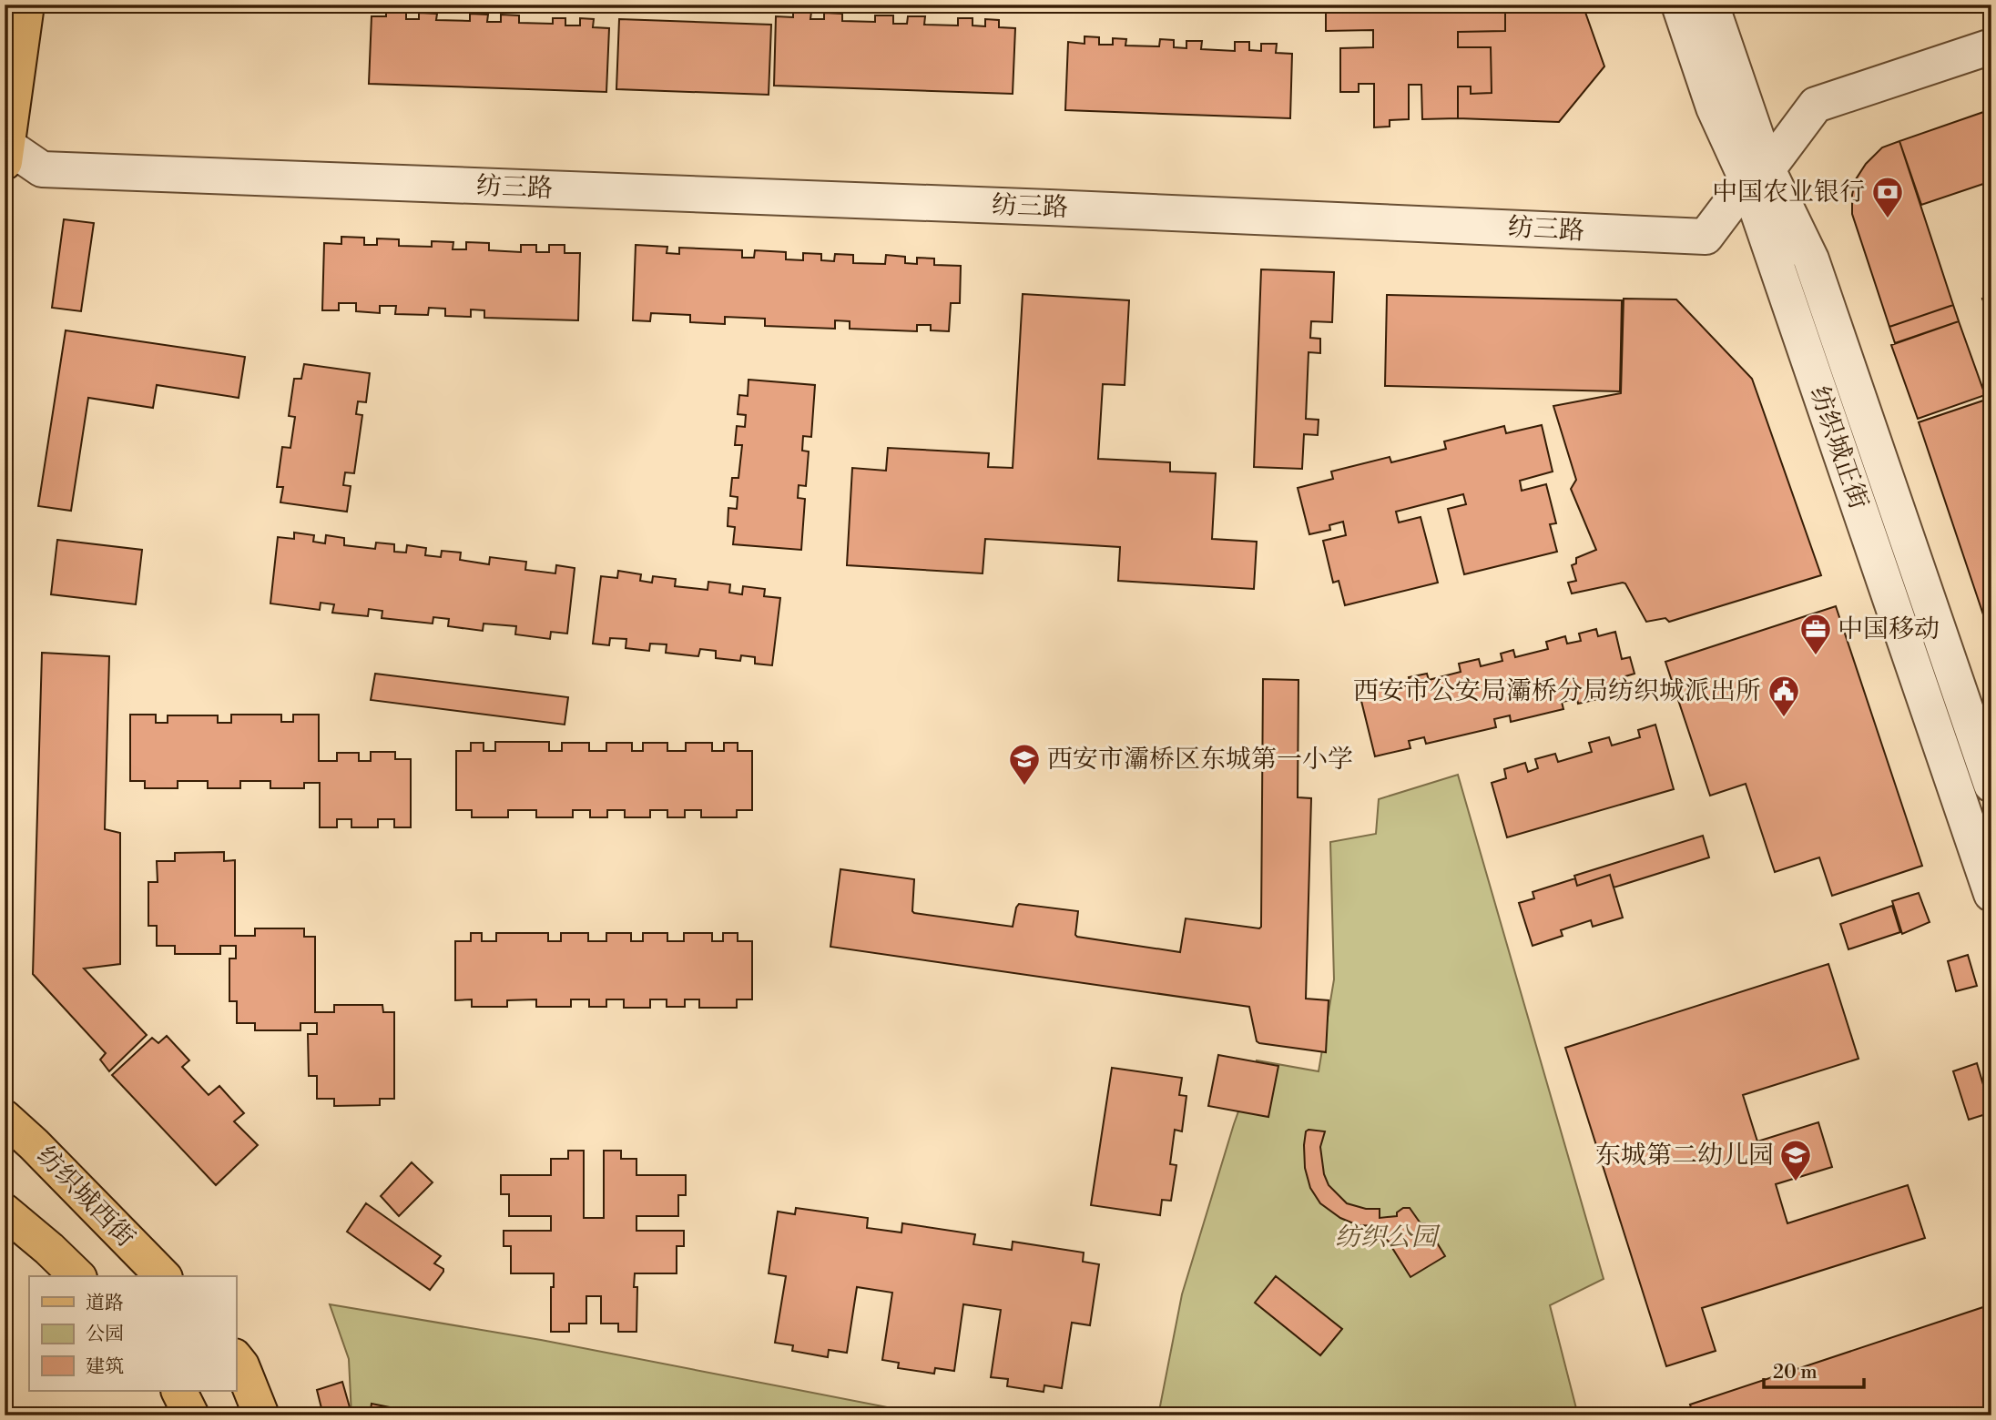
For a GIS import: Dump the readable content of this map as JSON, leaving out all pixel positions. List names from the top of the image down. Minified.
{"streets":{"main road":["纺织城西街"],"street":["纺三路","纺织城正街"]},"crossings":[["纺三路","纺织城正街"]],"parks":["纺织公园"],"places":{"bank":["中国农业银行"],"office":["中国移动"],"public building":["西安市公安局灞桥分局纺织城派出所"],"school or university":["西安市灞桥区东城第一小学","东城第二幼儿园"]},"legend":["道路","公园","建筑"],"scale_bar":"20 m"}
